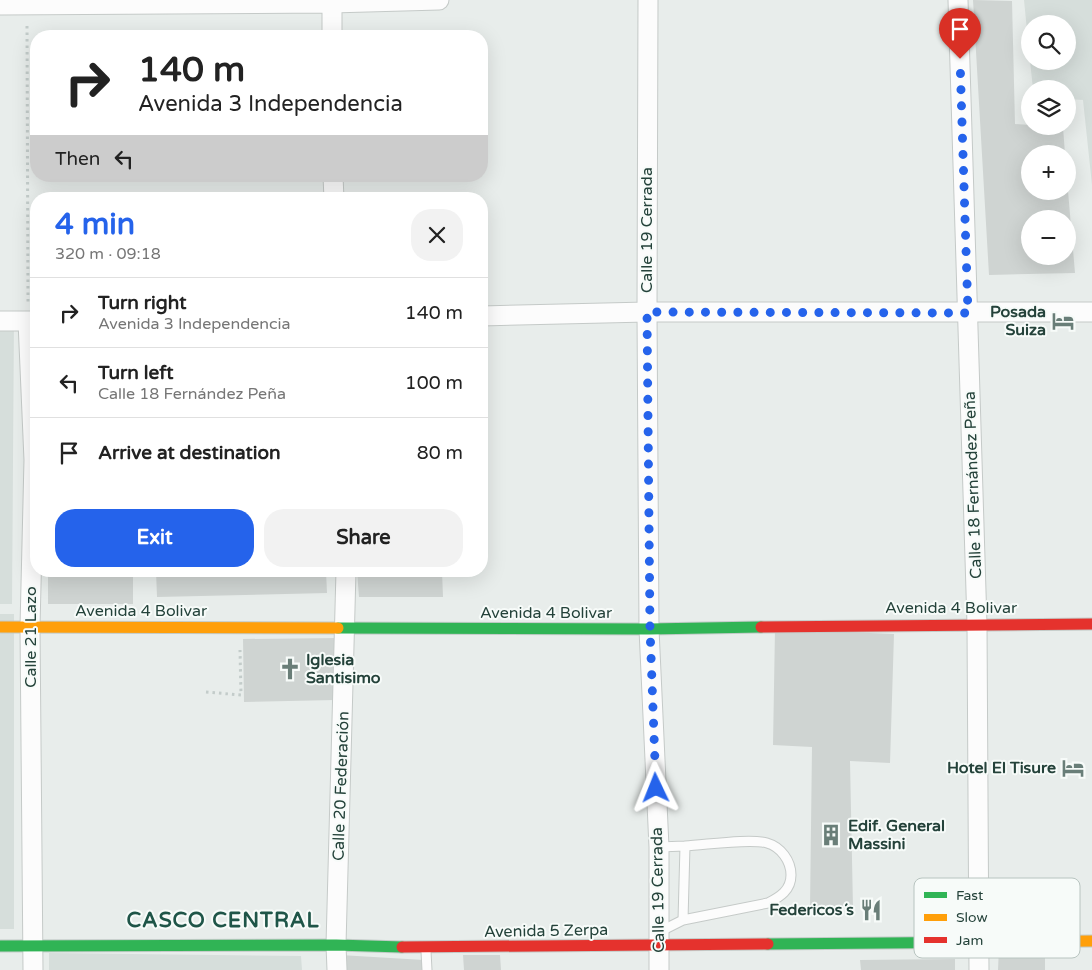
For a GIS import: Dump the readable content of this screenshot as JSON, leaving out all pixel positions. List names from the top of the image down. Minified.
{"streets":{"street":["Calle 19 Cerrada","Calle 18 Fernández Peña","Avenida 4 Bolivar","Calle 21 Lazo","Calle 20 Federación","Avenida 5 Zerpa"]},"crossings":[["Calle 19 Cerrada","Avenida 4 Bolivar"],["Calle 19 Cerrada","Avenida 5 Zerpa"],["Calle 18 Fernández Peña","Avenida 4 Bolivar"],["Avenida 4 Bolivar","Calle 21 Lazo"],["Avenida 4 Bolivar","Calle 20 Federación"],["Calle 21 Lazo","Avenida 5 Zerpa"],["Calle 20 Federación","Avenida 5 Zerpa"]],"districts":["CASCO CENTRAL"],"places":{"hotel":["Posada Suiza","Hotel El Tisure"],"church":["Iglesia Santisimo"],"building":["Edif. General Massini"],"restaurant":["Federicos´s"]},"legend":["Fast","Slow","Jam"],"page":{"map_buttons":["+","−"],"turn":["140 m","Avenida 3 Independencia"],"then":"Then","heading":["4 min","320 m · 09:18"],"list":[{"name":"Turn right","note":"Avenida 3 Independencia","value":"140 m"},{"name":"Turn left","note":"Calle 18 Fernández Peña","value":"100 m"},{"name":"Arrive at destination","value":"80 m"}],"buttons":["Exit","Share"]}}
